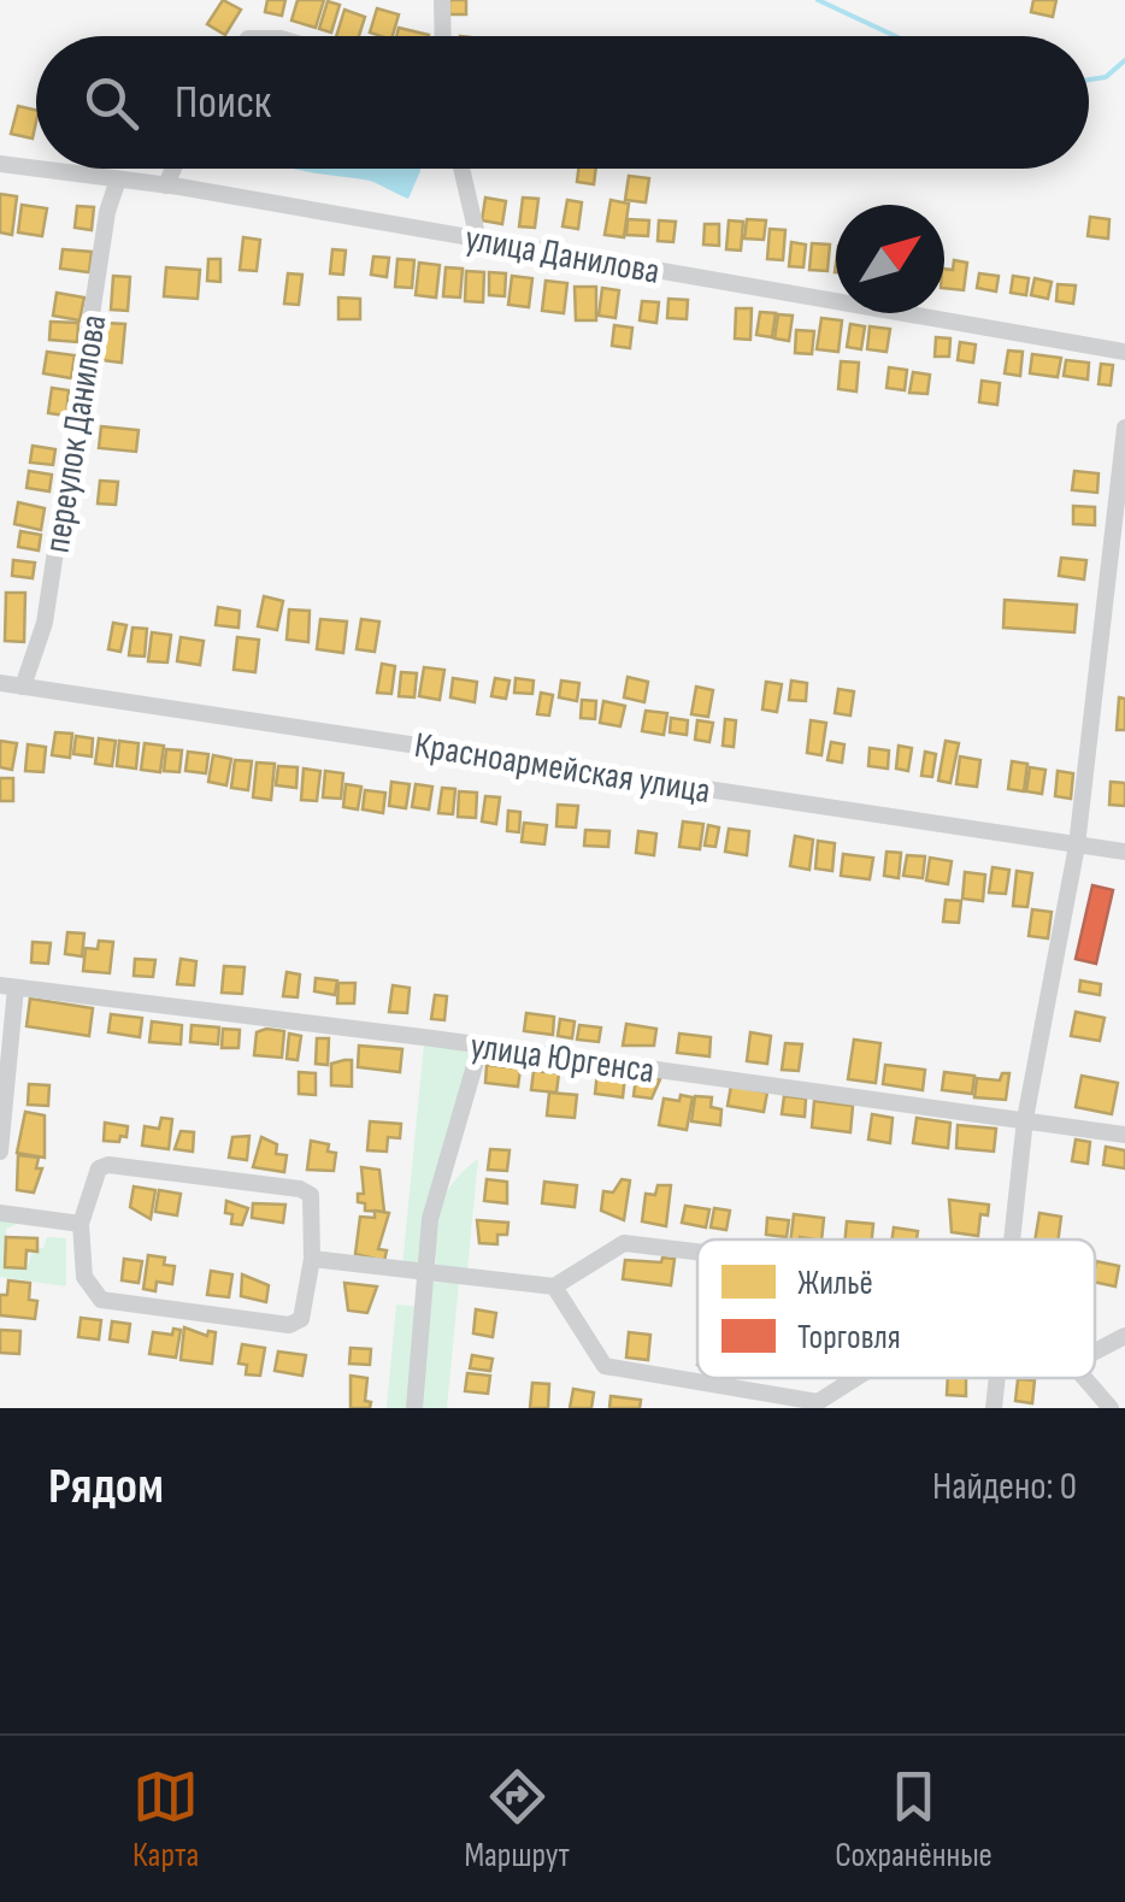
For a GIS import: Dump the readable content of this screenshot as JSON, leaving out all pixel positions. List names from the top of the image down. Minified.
{"streets":{"street":["улица Данилова","переулок Данилова","Красноармейская улица","улица Юргенса"]},"crossings":[["улица Данилова","переулок Данилова"],["переулок Данилова","Красноармейская улица"]],"legend":["Жильё","Торговля"],"north":"top right","page":{"search":"Поиск","heading":["Рядом","Найдено: 0"],"nav":["Карта","Маршрут","Сохранённые"]}}
